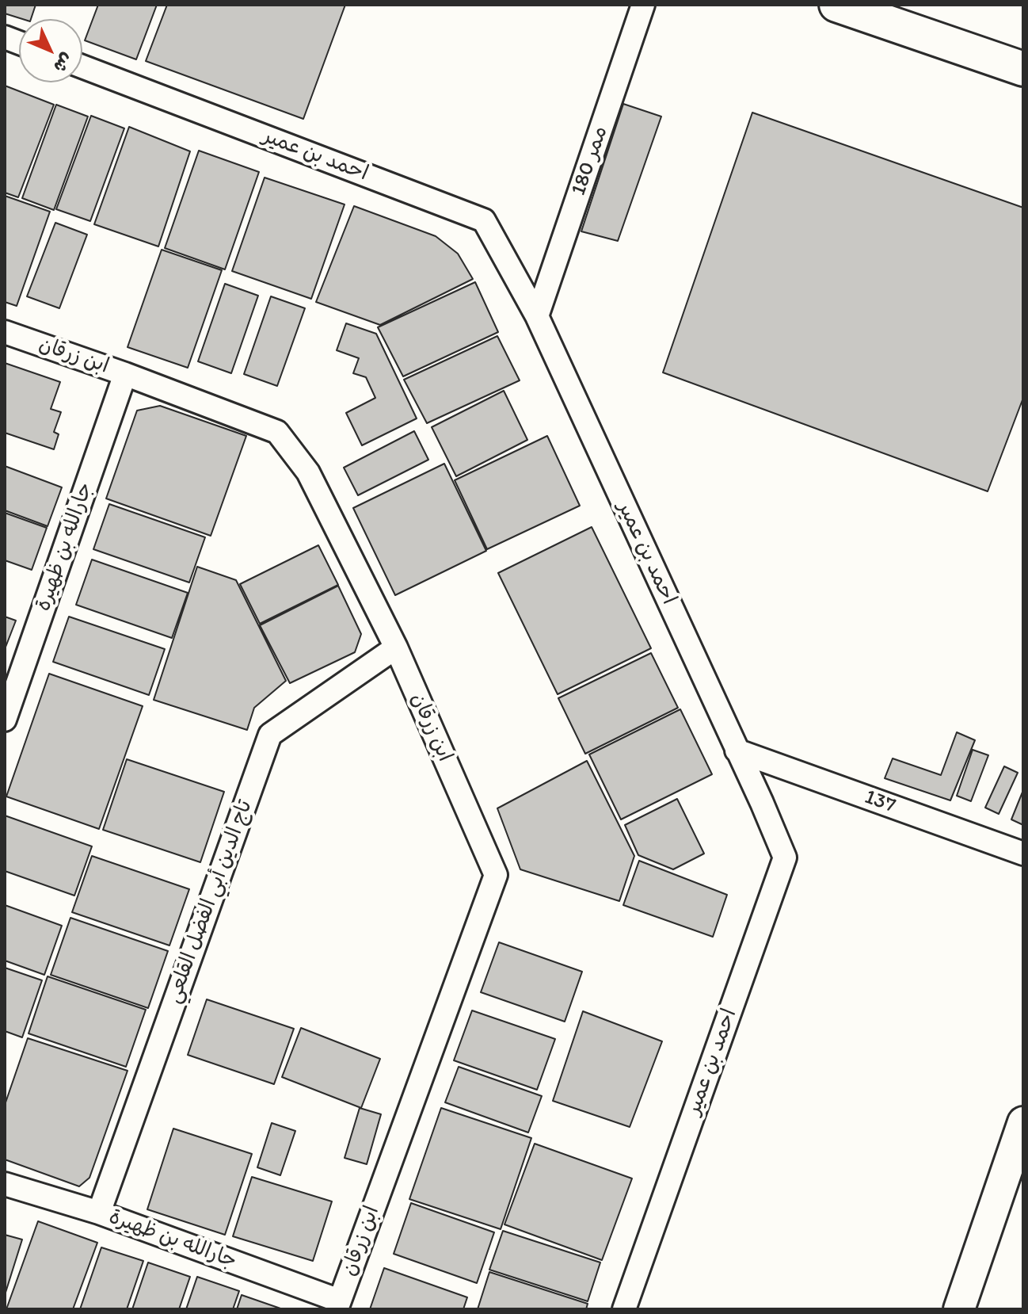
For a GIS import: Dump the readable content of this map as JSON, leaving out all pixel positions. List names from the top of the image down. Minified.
{"streets":{"street":["احمد بن عمير","ممر 180","ابن زرقان","جارالله بن ظهيرة","137","تاج الدين أبي الفضل القلعي"]},"crossings":[["احمد بن عمير","ممر 180"],["احمد بن عمير","137"],["ابن زرقان","جارالله بن ظهيرة"],["ابن زرقان","تاج الدين أبي الفضل القلعي"],["جارالله بن ظهيرة","تاج الدين أبي الفضل القلعي"]],"north":"bottom right"}
